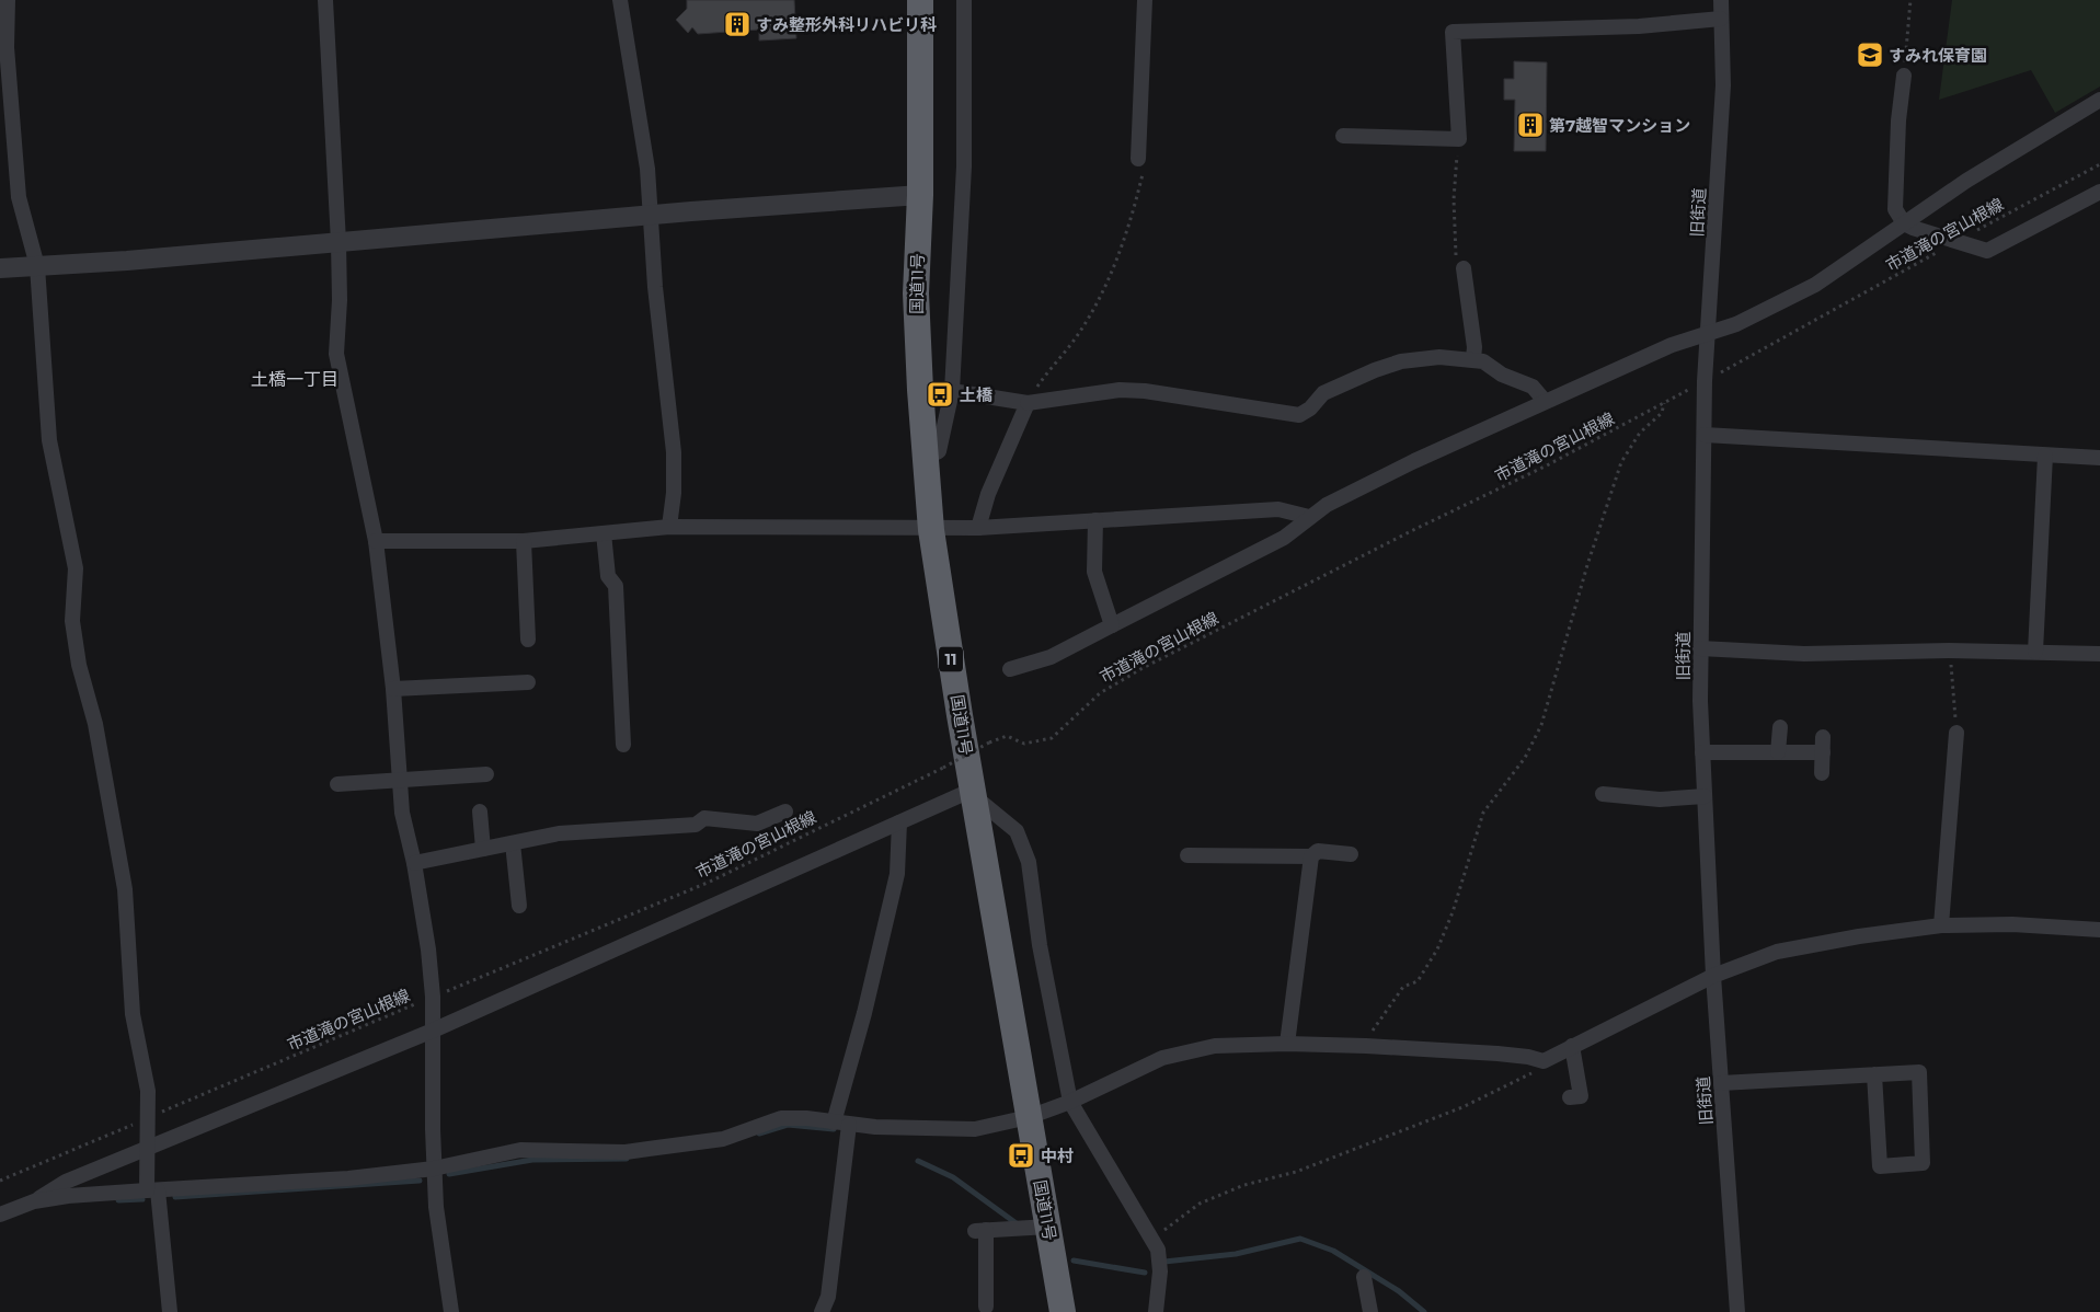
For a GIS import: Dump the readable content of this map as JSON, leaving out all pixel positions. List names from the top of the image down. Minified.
{"streets":{"highway":["国道11号","11"],"street":["旧街道"],"path":["市道滝の宮山根線"]},"crossings":[["旧街道","市道滝の宮山根線"]],"districts":["土橋一丁目"],"places":{"building":["すみ整形外科リハビリ科","第7越智マンション"],"school or university":["すみれ保育園"],"bus stop":["土橋","中村"]}}
